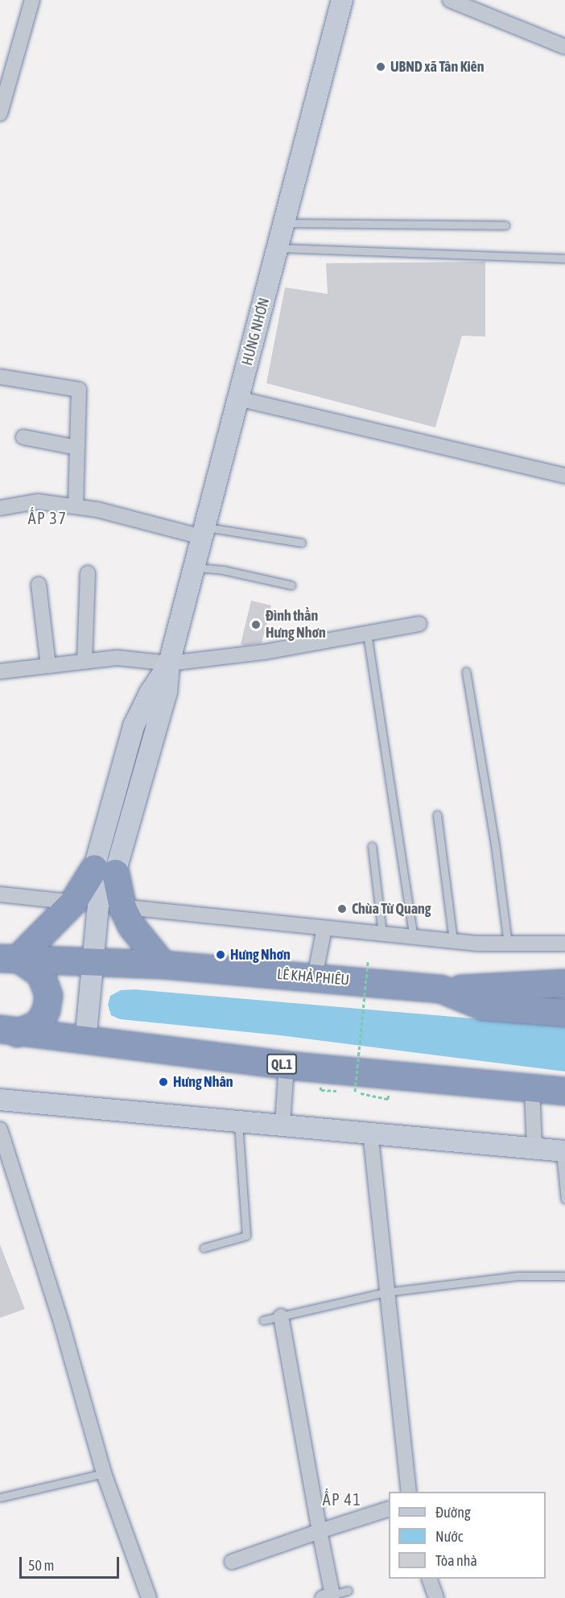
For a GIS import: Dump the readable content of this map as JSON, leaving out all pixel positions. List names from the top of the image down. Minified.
{"streets":{"highway":["LÊ KHẢ PHIÊU","QL.1"],"street":["HƯNG NHƠN"]},"districts":["ẤP 37","ẤP 41"],"places":["UBND xã Tân Kiên","Đình thần Hưng Nhơn","Chùa Từ Quang","Hưng Nhơn","Hưng Nhân"],"legend":["Đường","Nước","Tòa nhà"],"scale_bar":"50 m"}
